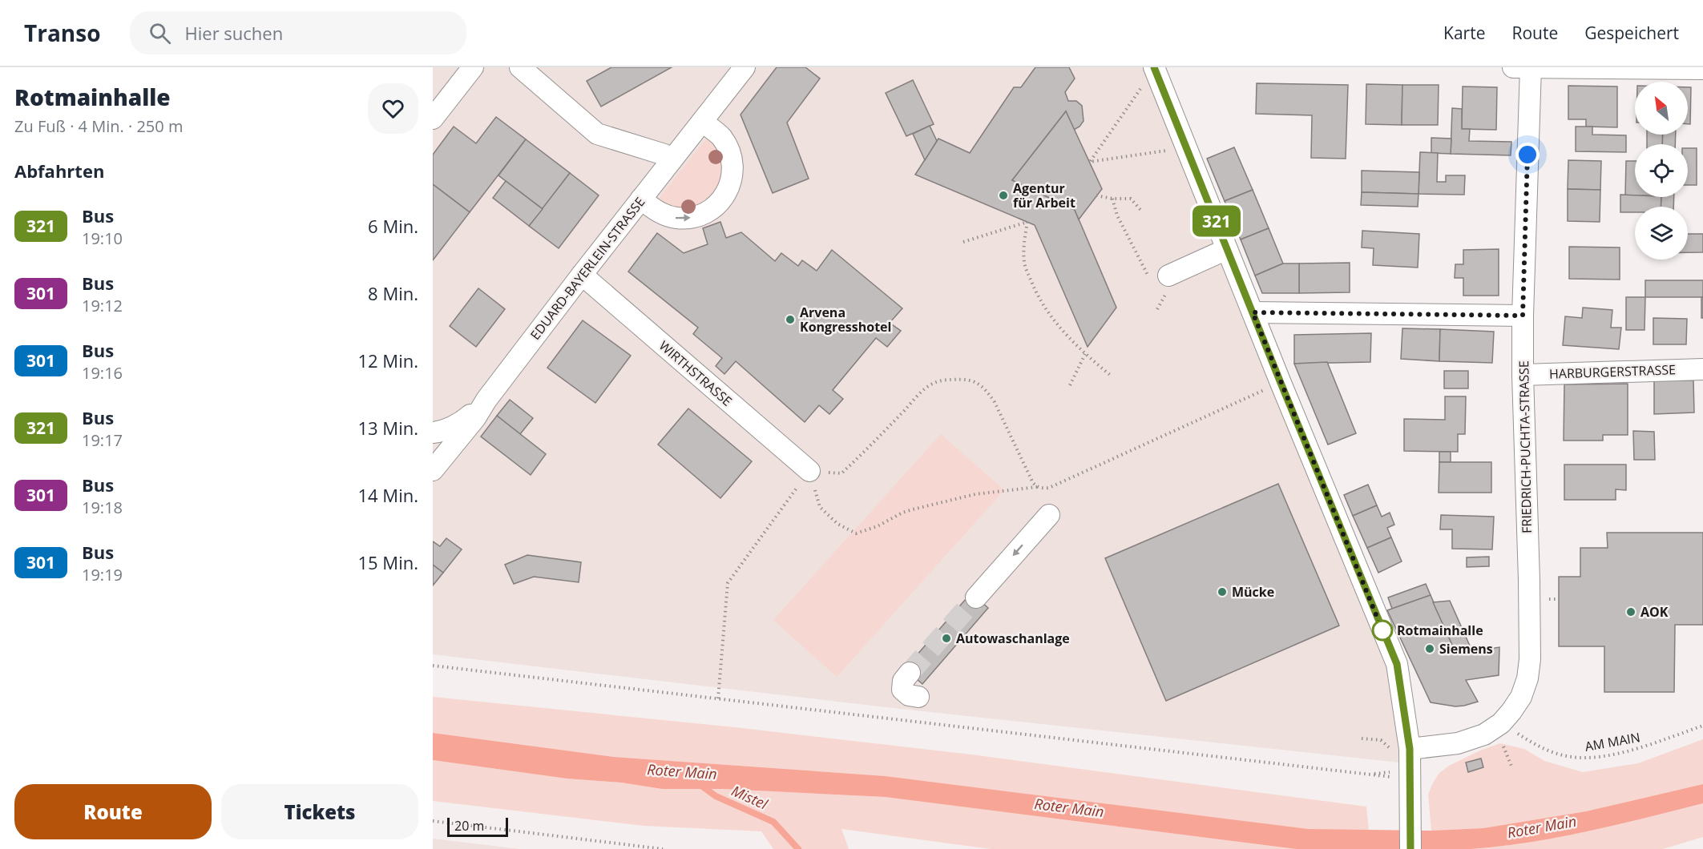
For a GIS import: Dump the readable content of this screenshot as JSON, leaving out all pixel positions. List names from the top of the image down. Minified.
{"streets":{"street":["EDUARD-BAYERLEIN-STRASSE","HARBURGERSTRASSE","WIRTHSTRASSE","FRIEDRICH-PUCHTA-STRASSE"],"path":["AM MAIN"]},"crossings":[["EDUARD-BAYERLEIN-STRASSE","WIRTHSTRASSE"],["HARBURGERSTRASSE","FRIEDRICH-PUCHTA-STRASSE"],["FRIEDRICH-PUCHTA-STRASSE","AM MAIN"]],"water":["Roter Main","Mistel"],"places":["Agentur für Arbeit","Arvena Kongresshotel","Mücke","AOK","Rotmainhalle","Autowaschanlage","Siemens"],"lines":["bus line 321"],"scale_bar":"20 m","north":"top left","page":{"header":"Transo","search":"Hier suchen","nav":["Karte","Route","Gespeichert"],"heading":[["Rotmainhalle","Zu Fuß · 4 Min. · 250 m"],"Abfahrten"],"on_map":"321","list":[{"mark":"321","name":"Bus","note":"19:10","value":"6 Min."},{"mark":"301","name":"Bus","note":"19:12","value":"8 Min."},{"mark":"301","name":"Bus","note":"19:16","value":"12 Min."},{"mark":"321","name":"Bus","note":"19:17","value":"13 Min."},{"mark":"301","name":"Bus","note":"19:18","value":"14 Min."},{"mark":"301","name":"Bus","note":"19:19","value":"15 Min."}],"buttons":["Route","Tickets"],"scale":"20 m"}}
